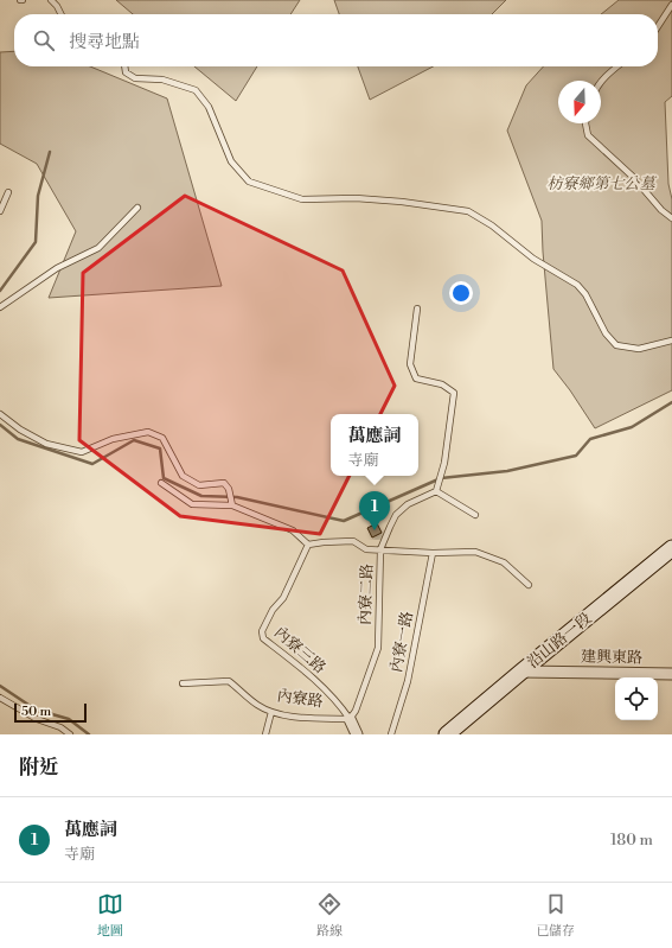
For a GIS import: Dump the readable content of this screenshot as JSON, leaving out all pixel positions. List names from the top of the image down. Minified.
{"streets":{"main road":["沿山路一段"],"street":["建興東路"],"lane":["內寮二路","內寮一路","內寮三路","內寮路"]},"crossings":[["內寮二路","內寮三路"],["內寮二路","內寮路"],["沿山路一段","建興東路"],["內寮三路","內寮路"]],"parks":["枋寮鄉第七公墓"],"scale_bar":"50 m","north":"bottom","page":{"search":"搜尋地點","popup":["萬應詞","寺廟"],"pins":"1","scale":"50 m","heading":"附近","list":[{"mark":"1","name":"萬應詞","note":"寺廟","value":"180 m"}],"nav":["地圖","路線","已儲存"]}}
